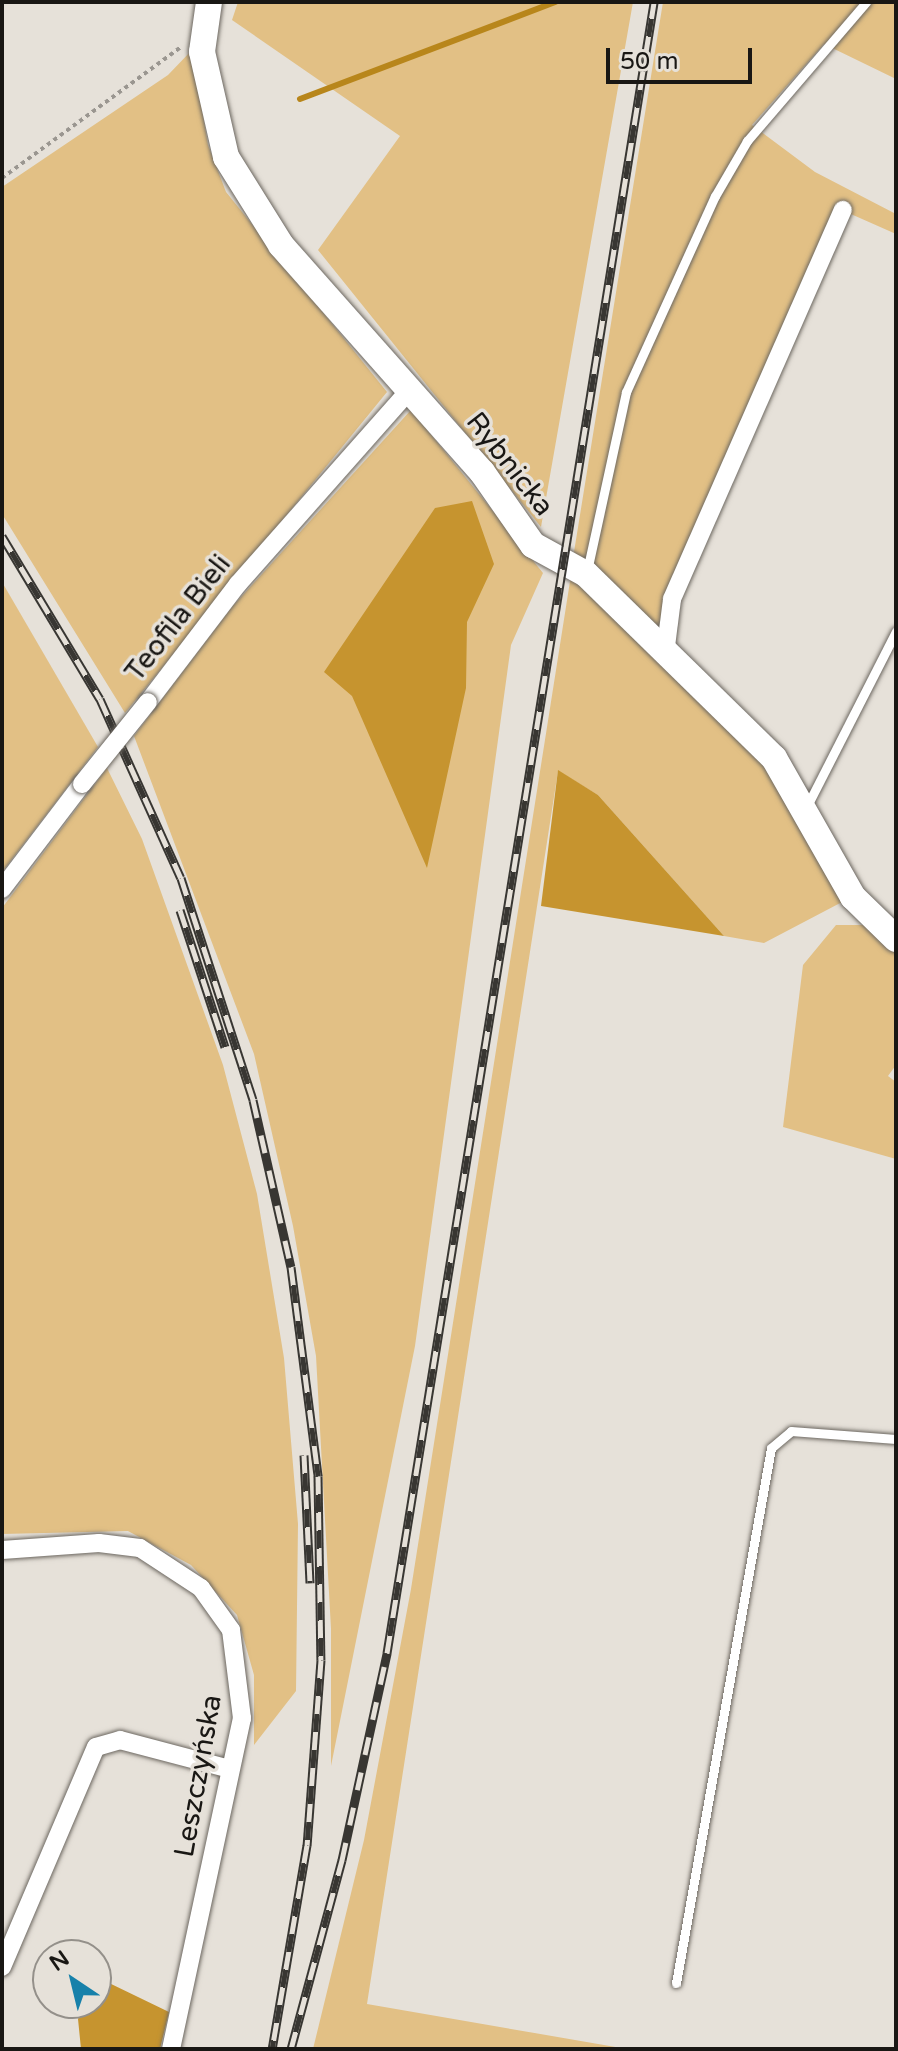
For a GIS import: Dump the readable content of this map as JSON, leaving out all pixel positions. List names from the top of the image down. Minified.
{"streets":{"street":["Rybnicka","Teofila Bieli","Leszczyńska"]},"crossings":[["Rybnicka","Teofila Bieli"]],"scale_bar":"50 m","north":"top left"}
